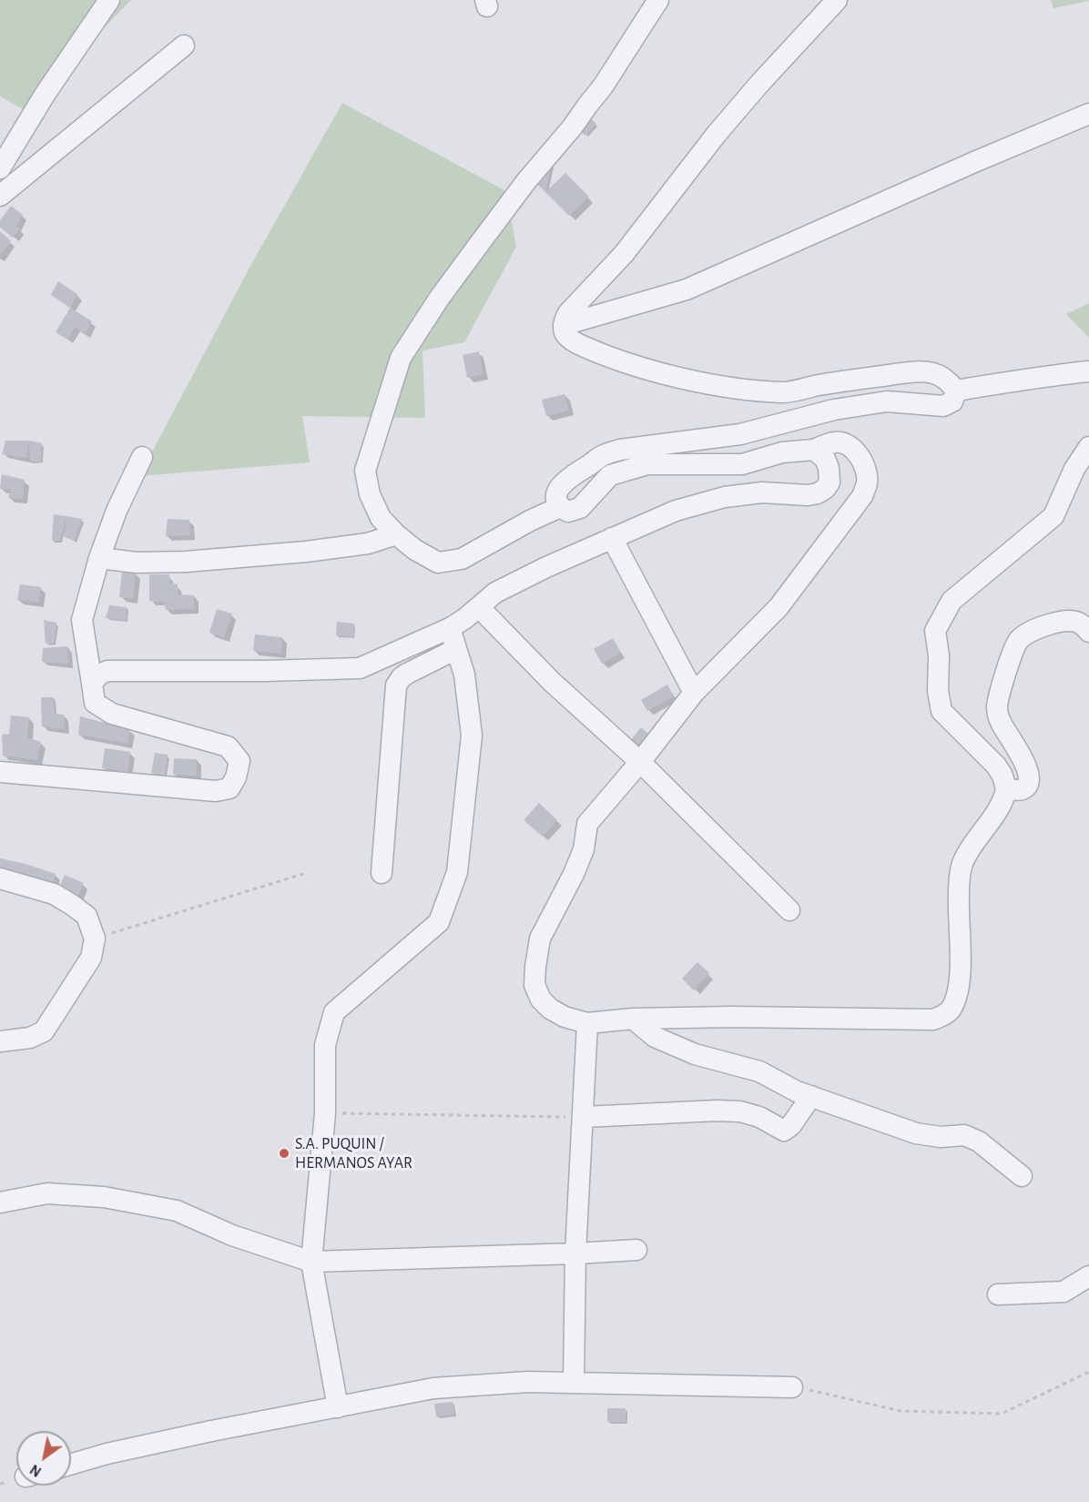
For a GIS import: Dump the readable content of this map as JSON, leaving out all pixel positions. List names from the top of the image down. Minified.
{"places":["S.A. PUQUIN / HERMANOS AYAR"],"north":"bottom left"}
